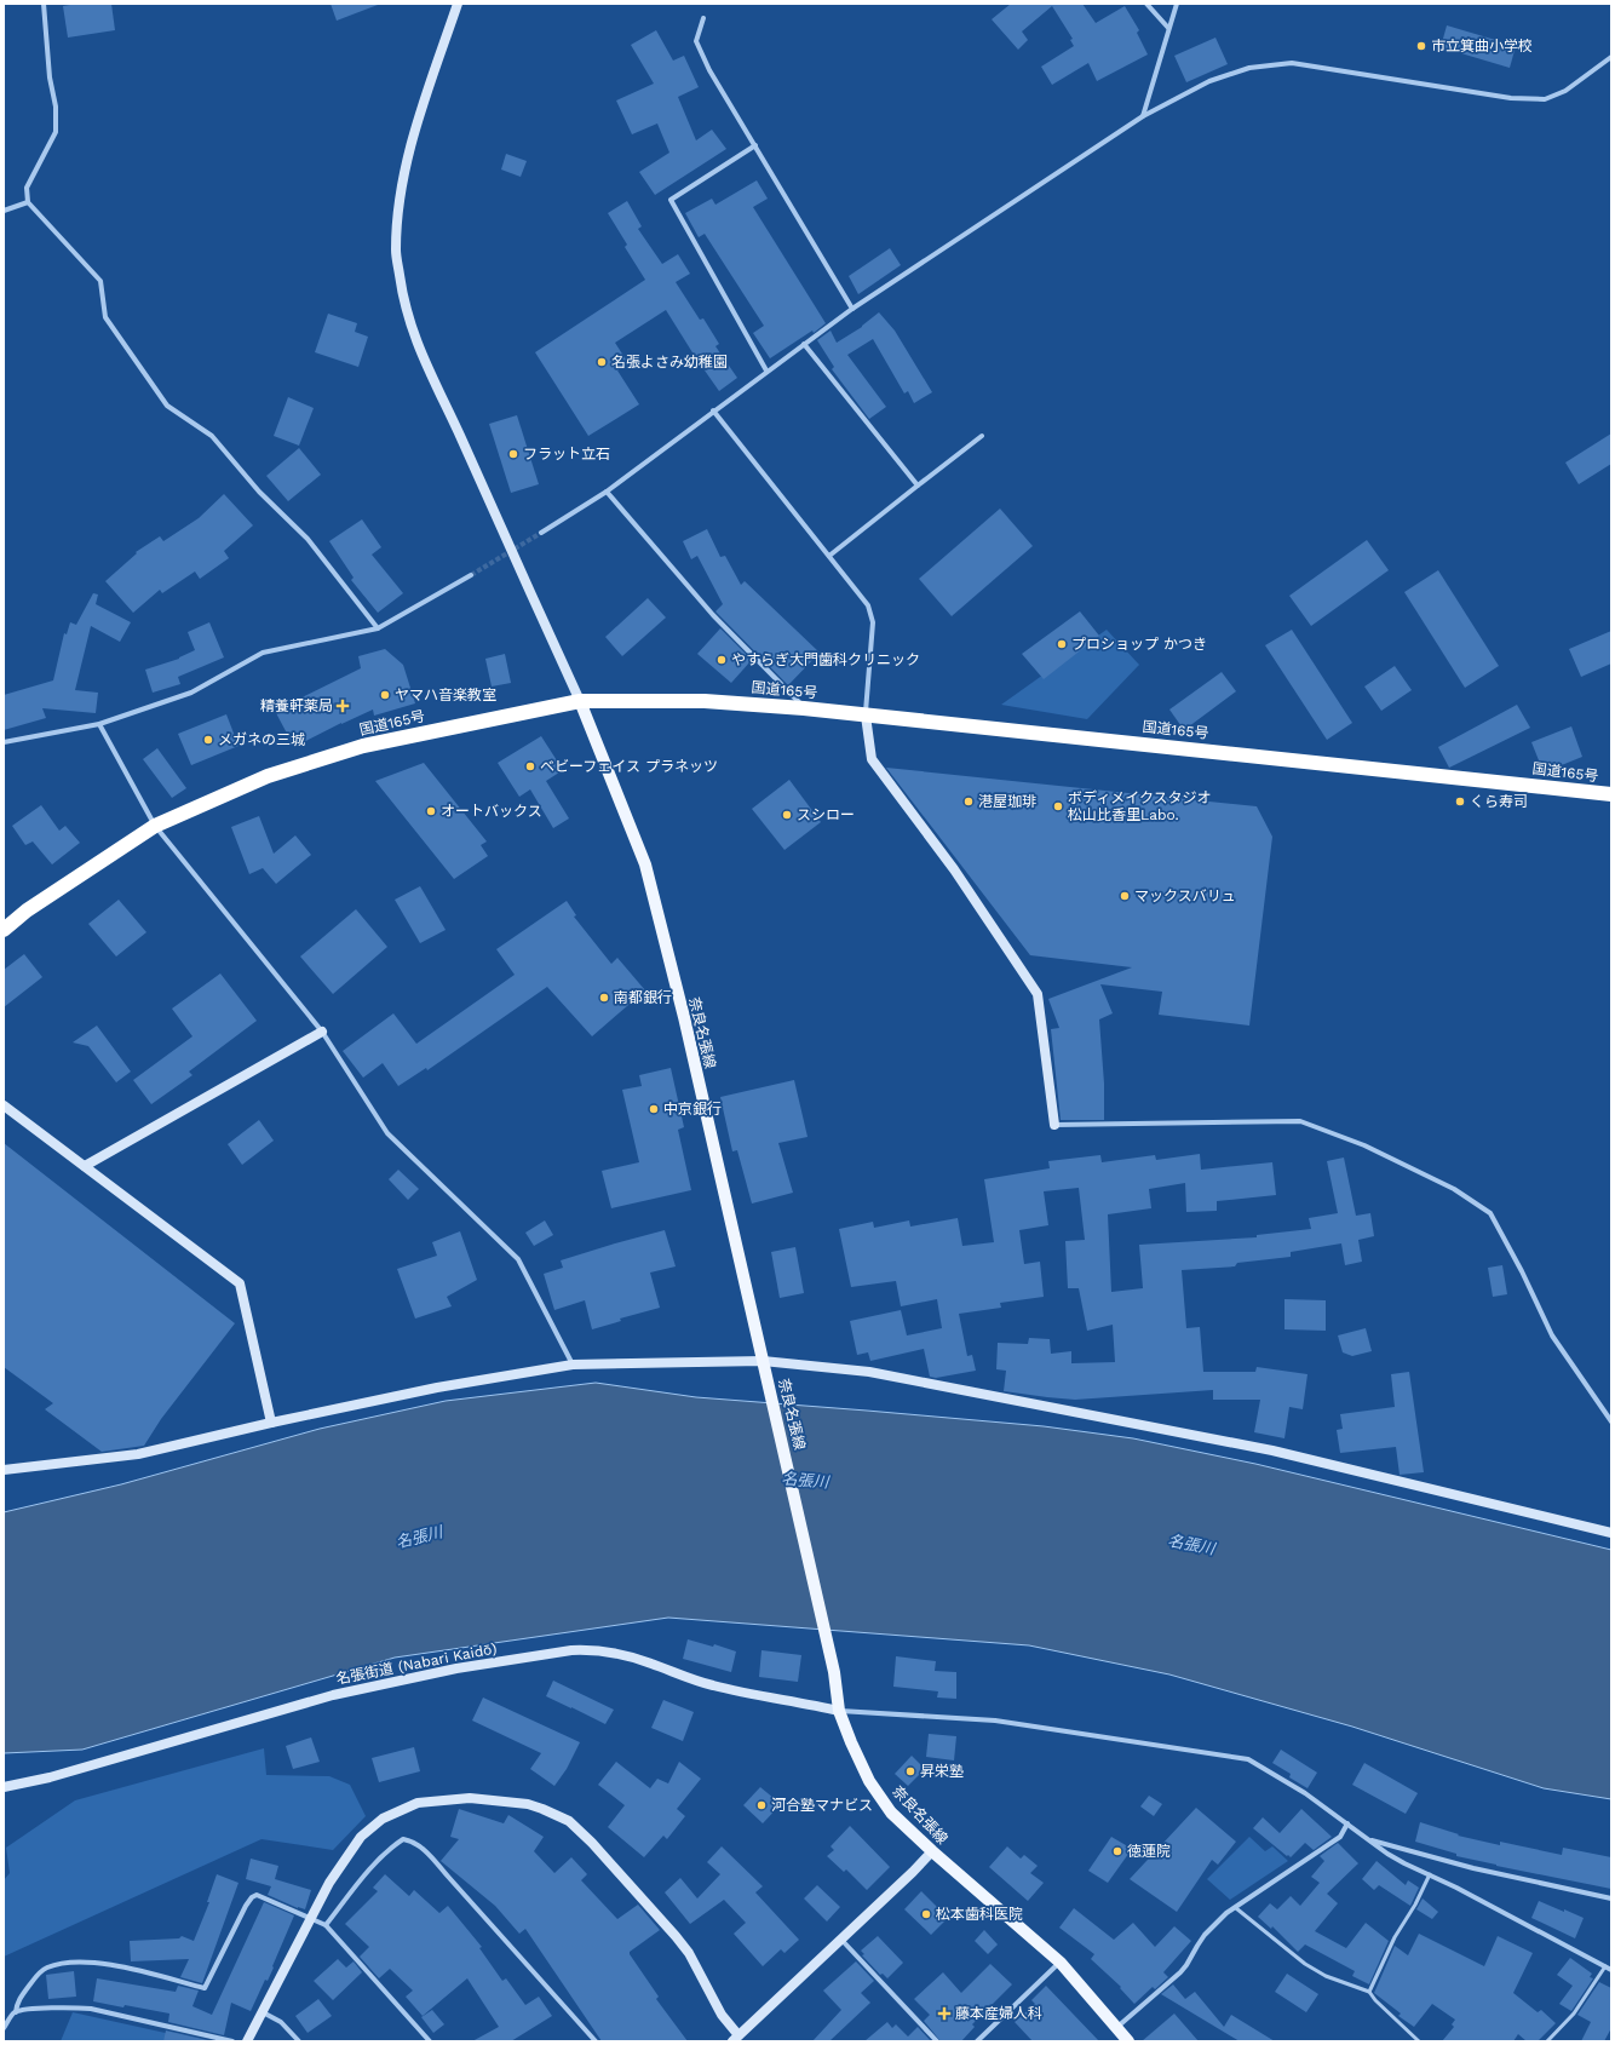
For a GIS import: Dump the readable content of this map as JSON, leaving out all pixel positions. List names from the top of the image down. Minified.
{"streets":{"highway":["国道165号"],"main road":["奈良名張線"],"street":["名張街道 (Nabari Kaidō)"]},"crossings":[["国道165号","奈良名張線"],["奈良名張線","名張街道 (Nabari Kaidō)"]],"water":["名張川"],"places":{"other":["市立箕曲小学校","名張よさみ幼稚園","フラット立石","プロショップ かつき","やすらぎ大門歯科クリニック","ヤマハ音楽教室","メガネの三城","ベビーフェイス プラネッツ","港屋珈琲","くら寿司","ボディメイクスタジオ 松山比香里Labo.","オートバックス","スシロー","マックスバリュ","南都銀行","中京銀行","昇栄塾","河合塾マナビス","徳蓮院","松本歯科医院"],"health":["精養軒薬局","藤本産婦人科"]}}
